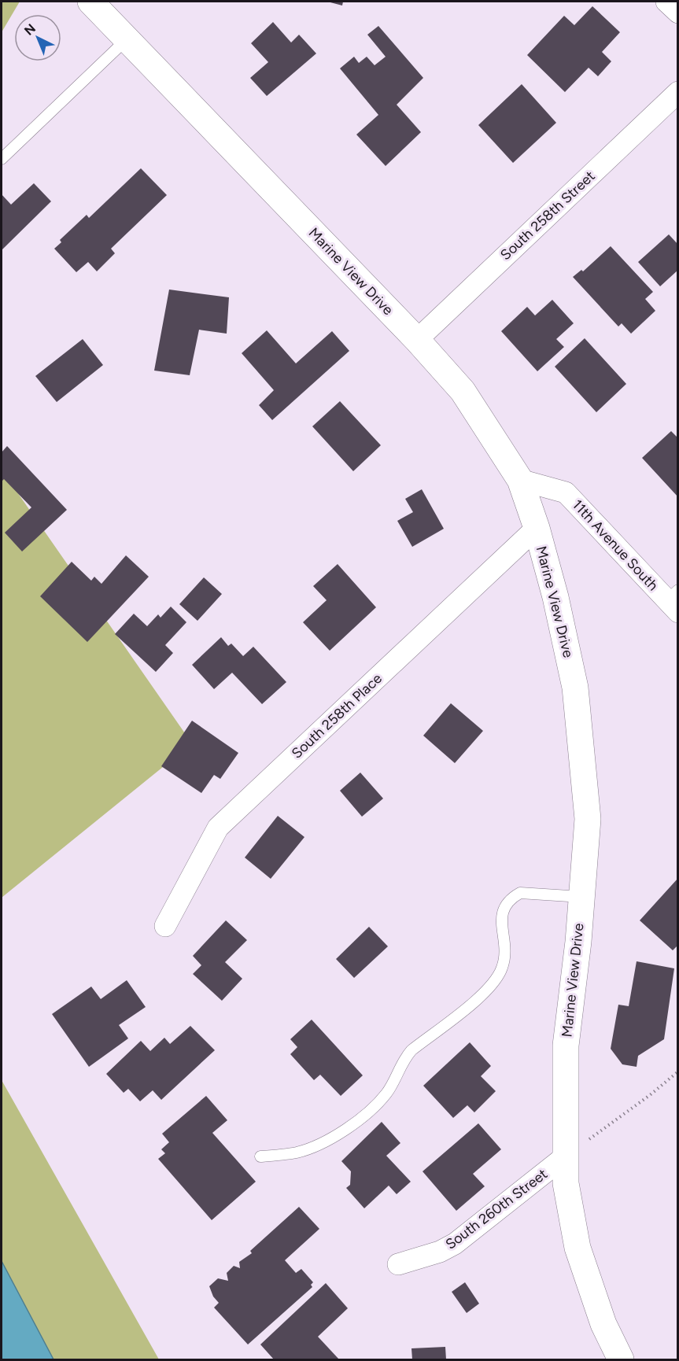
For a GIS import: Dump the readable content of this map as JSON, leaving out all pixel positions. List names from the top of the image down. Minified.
{"streets":{"main road":["Marine View Drive"],"street":["South 258th Street","11th Avenue South","South 258th Place","South 260th Street"]},"crossings":[["South 258th Street","Marine View Drive"],["Marine View Drive","11th Avenue South"],["Marine View Drive","South 258th Place"],["Marine View Drive","South 260th Street"]],"north":"top left"}
